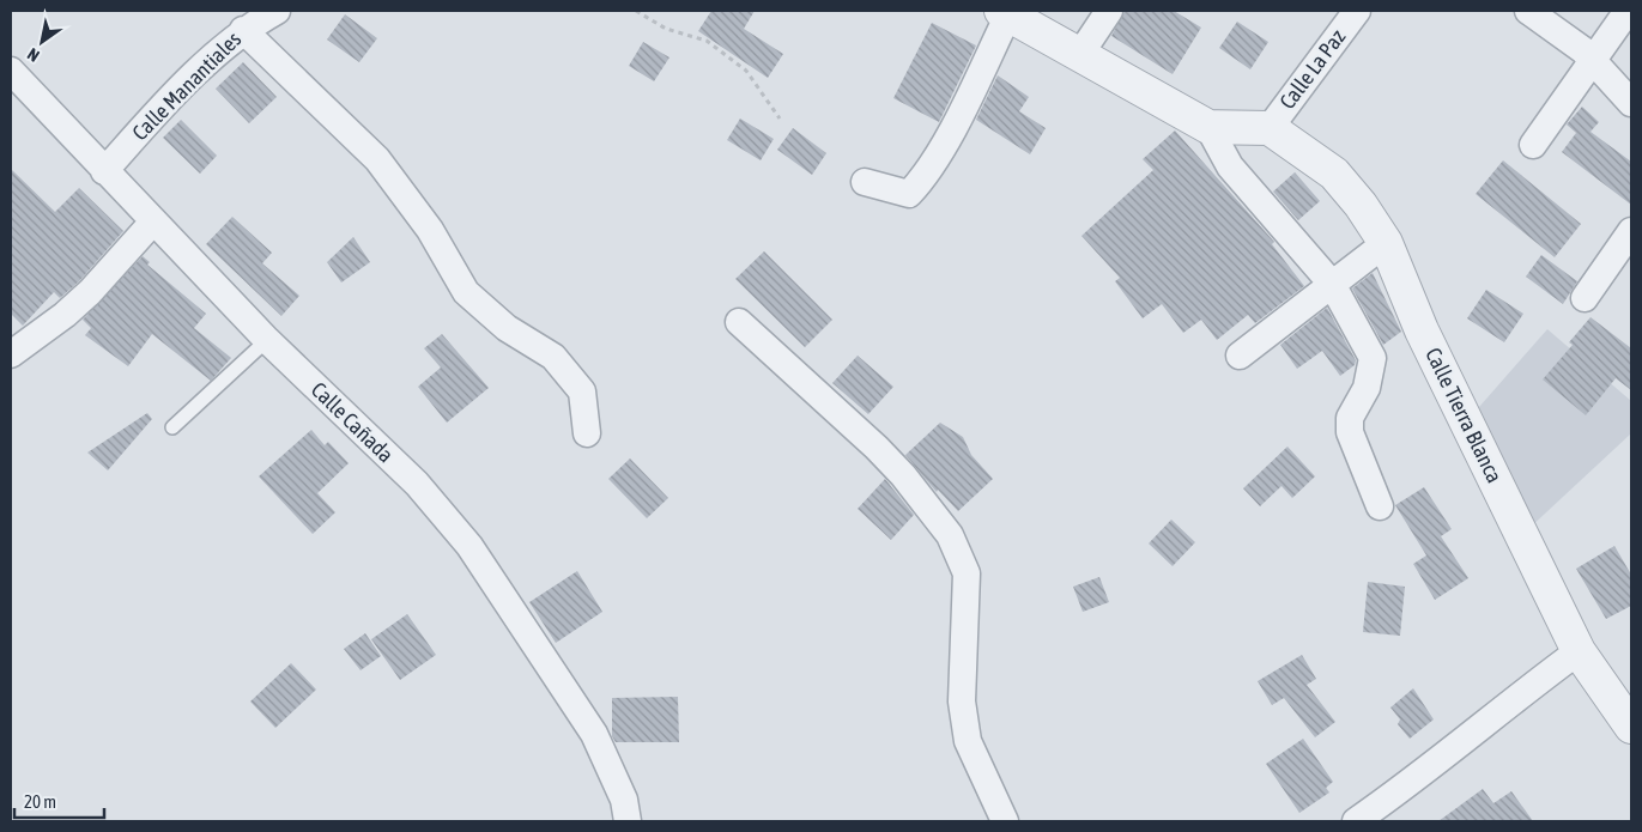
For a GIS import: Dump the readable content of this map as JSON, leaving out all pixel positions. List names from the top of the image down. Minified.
{"streets":{"street":["Calle La Paz","Calle Manantiales","Calle Tierra Blanca","Calle Cañada"]},"crossings":[["Calle La Paz","Calle Tierra Blanca"],["Calle Manantiales","Calle Cañada"]],"scale_bar":"20 m","north":"bottom left"}
